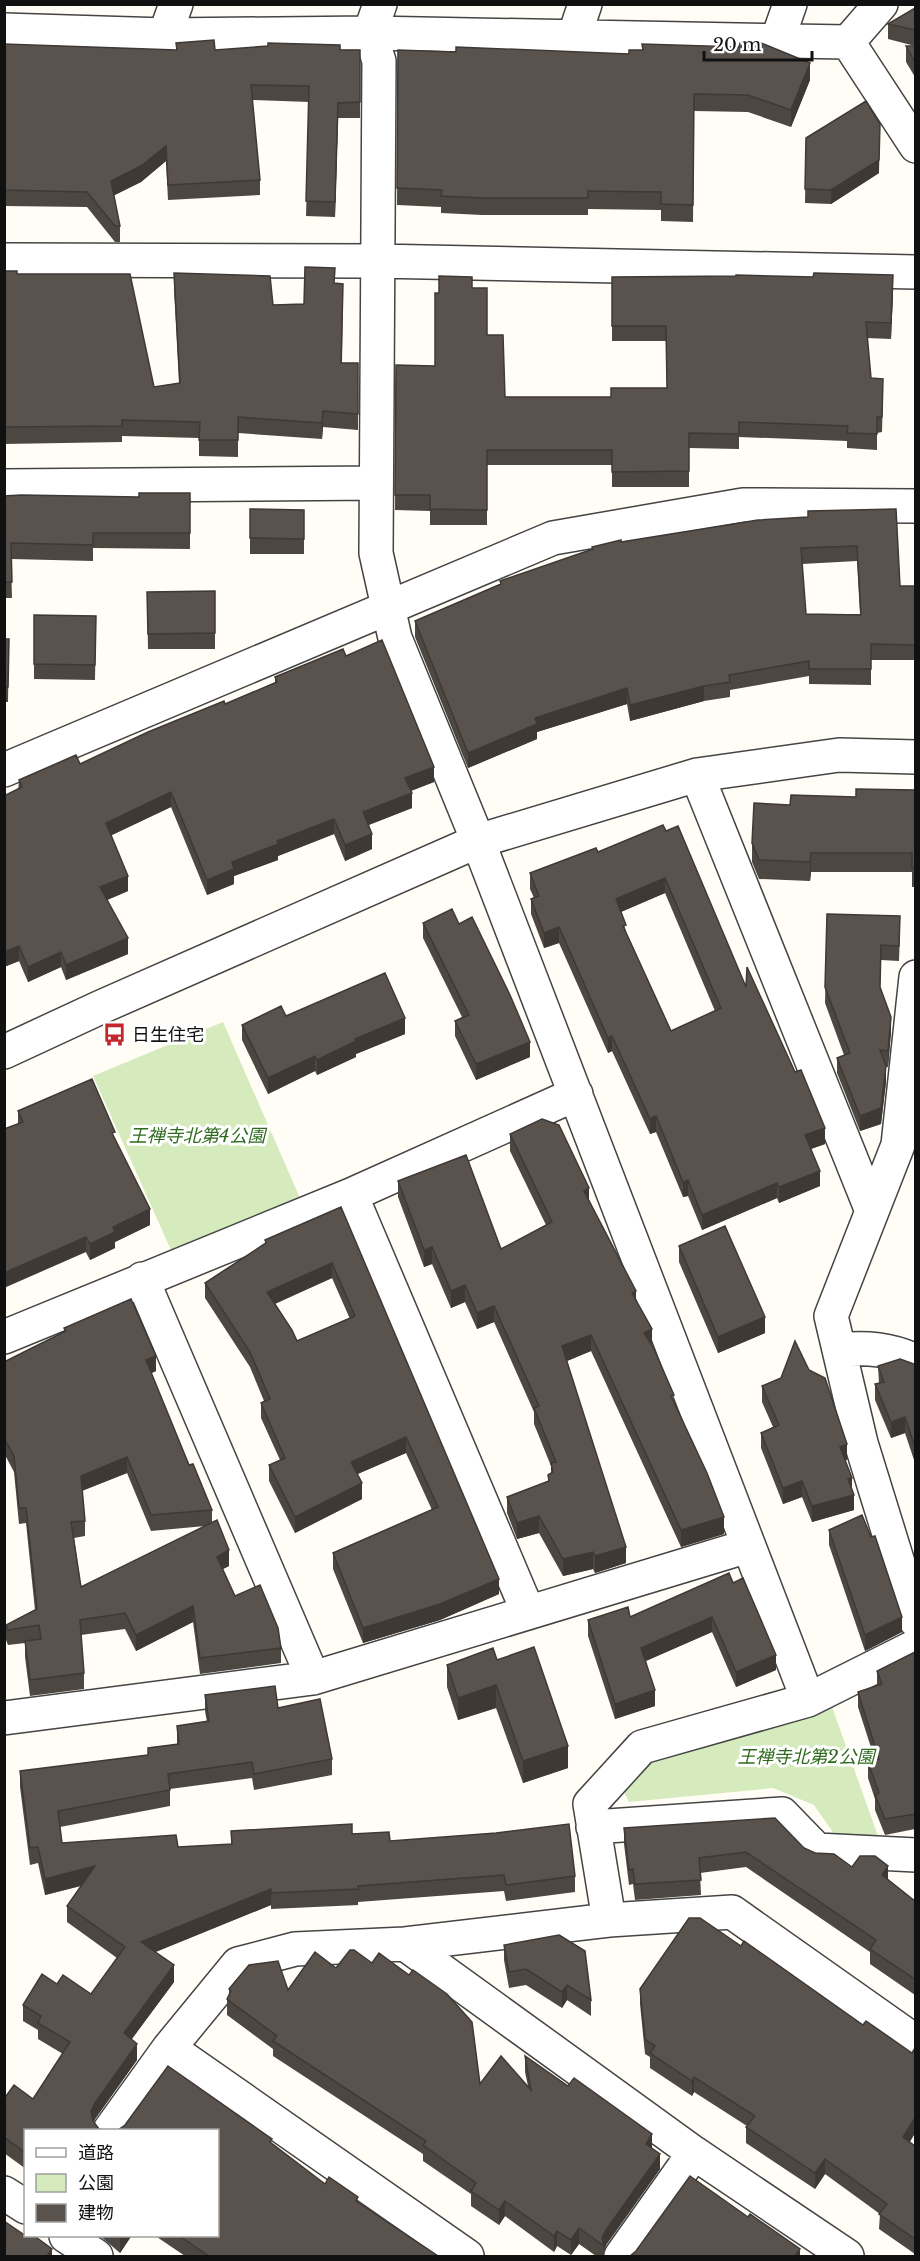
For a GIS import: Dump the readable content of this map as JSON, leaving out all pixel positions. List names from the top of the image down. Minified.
{"parks":["王禅寺北第4公園","王禅寺北第2公園"],"places":{"bus stop":["日生住宅"]},"legend":["道路","公園","建物"],"scale_bar":"20 m"}
